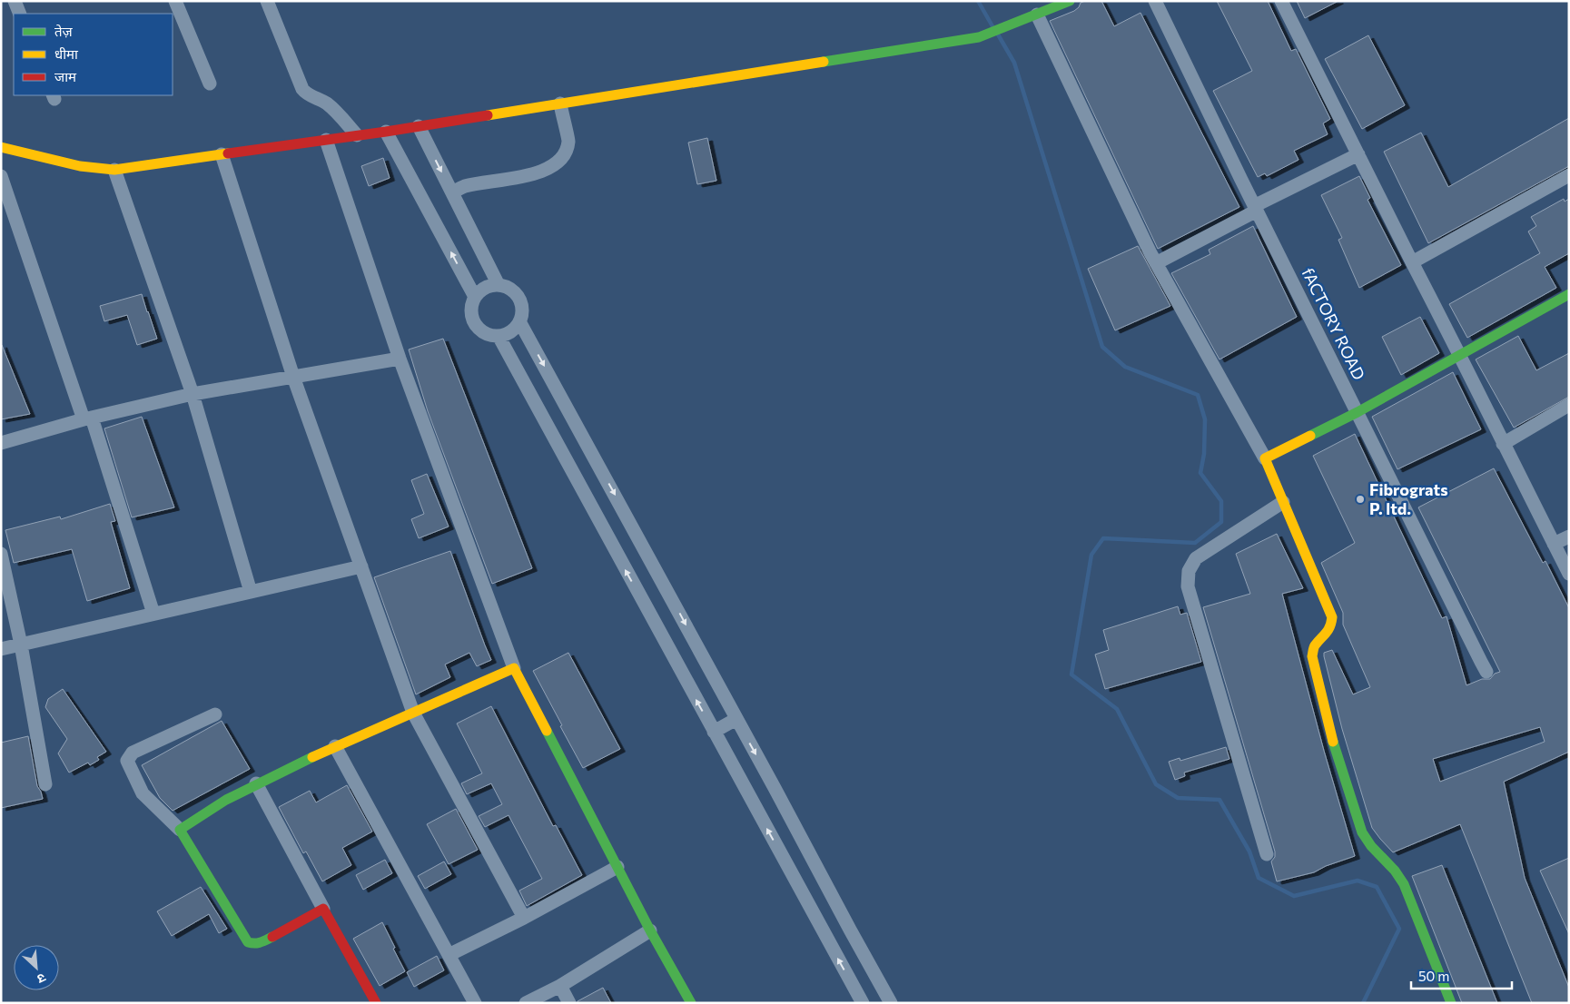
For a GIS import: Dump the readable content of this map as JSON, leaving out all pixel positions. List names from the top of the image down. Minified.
{"streets":{"street":["fACTORY ROAD"]},"places":["Fibrograts P. ltd."],"legend":["तेज़","धीमा","जाम"],"scale_bar":"50 m","north":"bottom right"}
